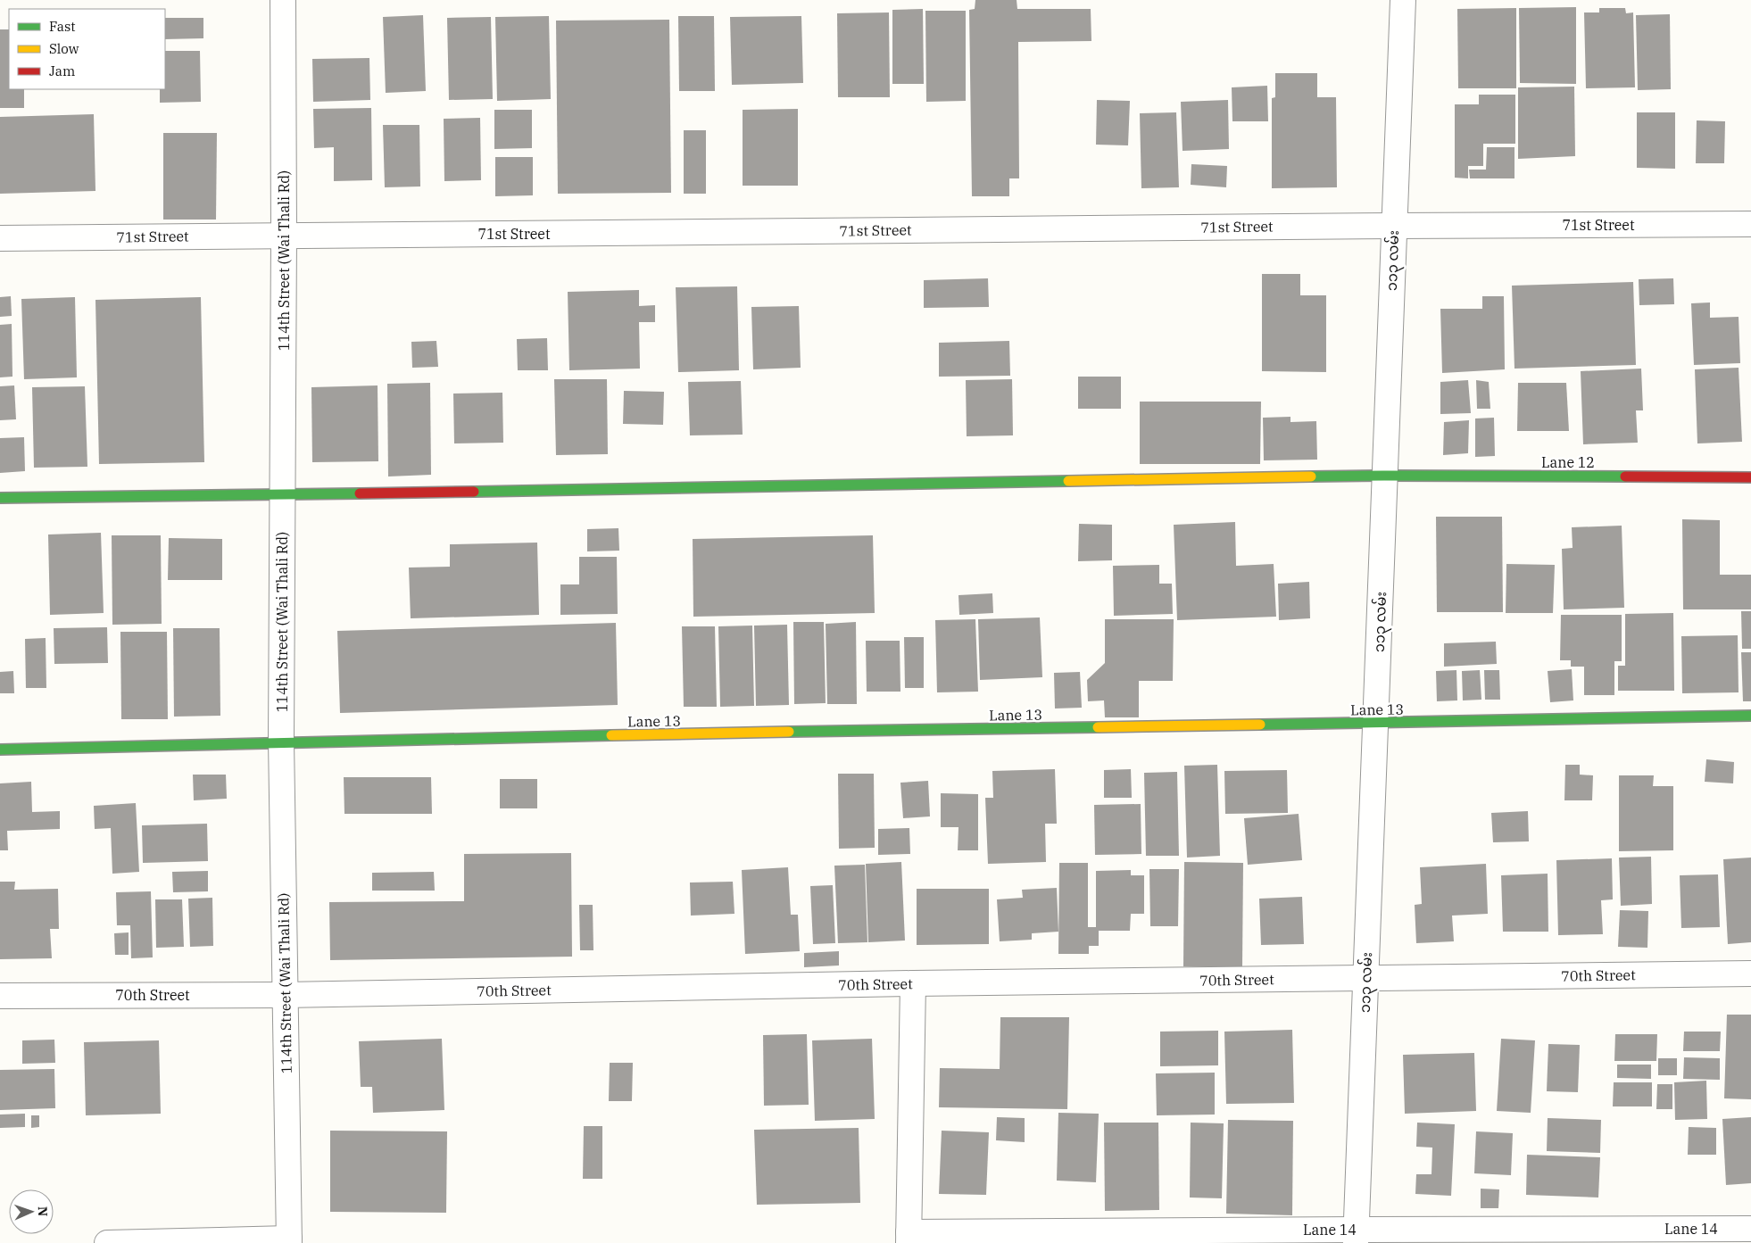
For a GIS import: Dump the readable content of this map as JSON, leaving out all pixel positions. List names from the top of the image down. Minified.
{"streets":{"street":["71st Street","114th Street (Wai Thali Rd)","၁၁၃ လမ်း","Lane 12","Lane 13","70th Street","Lane 14"]},"crossings":[["71st Street","114th Street (Wai Thali Rd)"],["71st Street","၁၁၃ လမ်း"],["114th Street (Wai Thali Rd)","Lane 12"],["114th Street (Wai Thali Rd)","Lane 13"],["114th Street (Wai Thali Rd)","70th Street"],["၁၁၃ လမ်း","Lane 12"],["၁၁၃ လမ်း","Lane 13"],["၁၁၃ လမ်း","70th Street"],["၁၁၃ လမ်း","Lane 14"]],"legend":["Fast","Slow","Jam"],"north":"right"}
